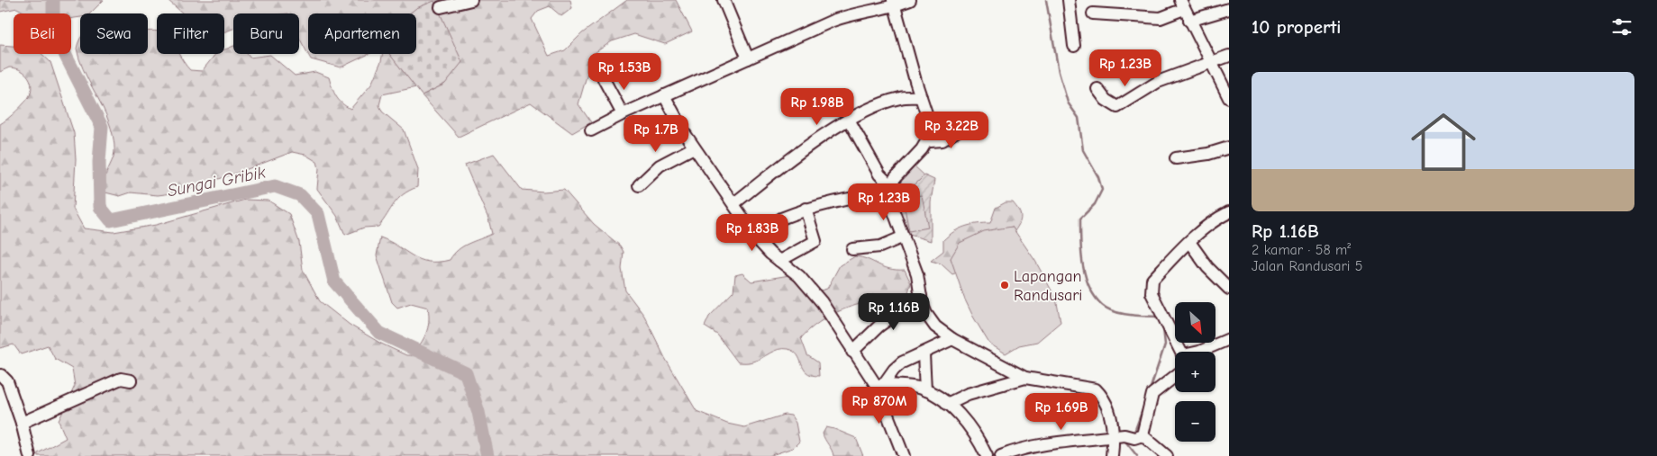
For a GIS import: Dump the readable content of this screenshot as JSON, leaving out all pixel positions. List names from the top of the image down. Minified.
{"water":["Sungai Gribik"],"places":["Lapangan Randusari"],"north":"bottom right","page":{"heading":"10 properti","chip":["Beli","Sewa","Filter","Baru","Apartemen"],"price":["Rp 1.23B","Rp 1.53B","Rp 1.98B","Rp 3.22B","Rp 1.7B","Rp 1.23B","Rp 1.83B","Rp 1.16B","Rp 870M","Rp 1.69B"],"list":[{"name":"Rp 1.16B","note":"2 kamar · 58 m² · Jalan Randusari 5"}],"map_buttons":["+","−"]}}
